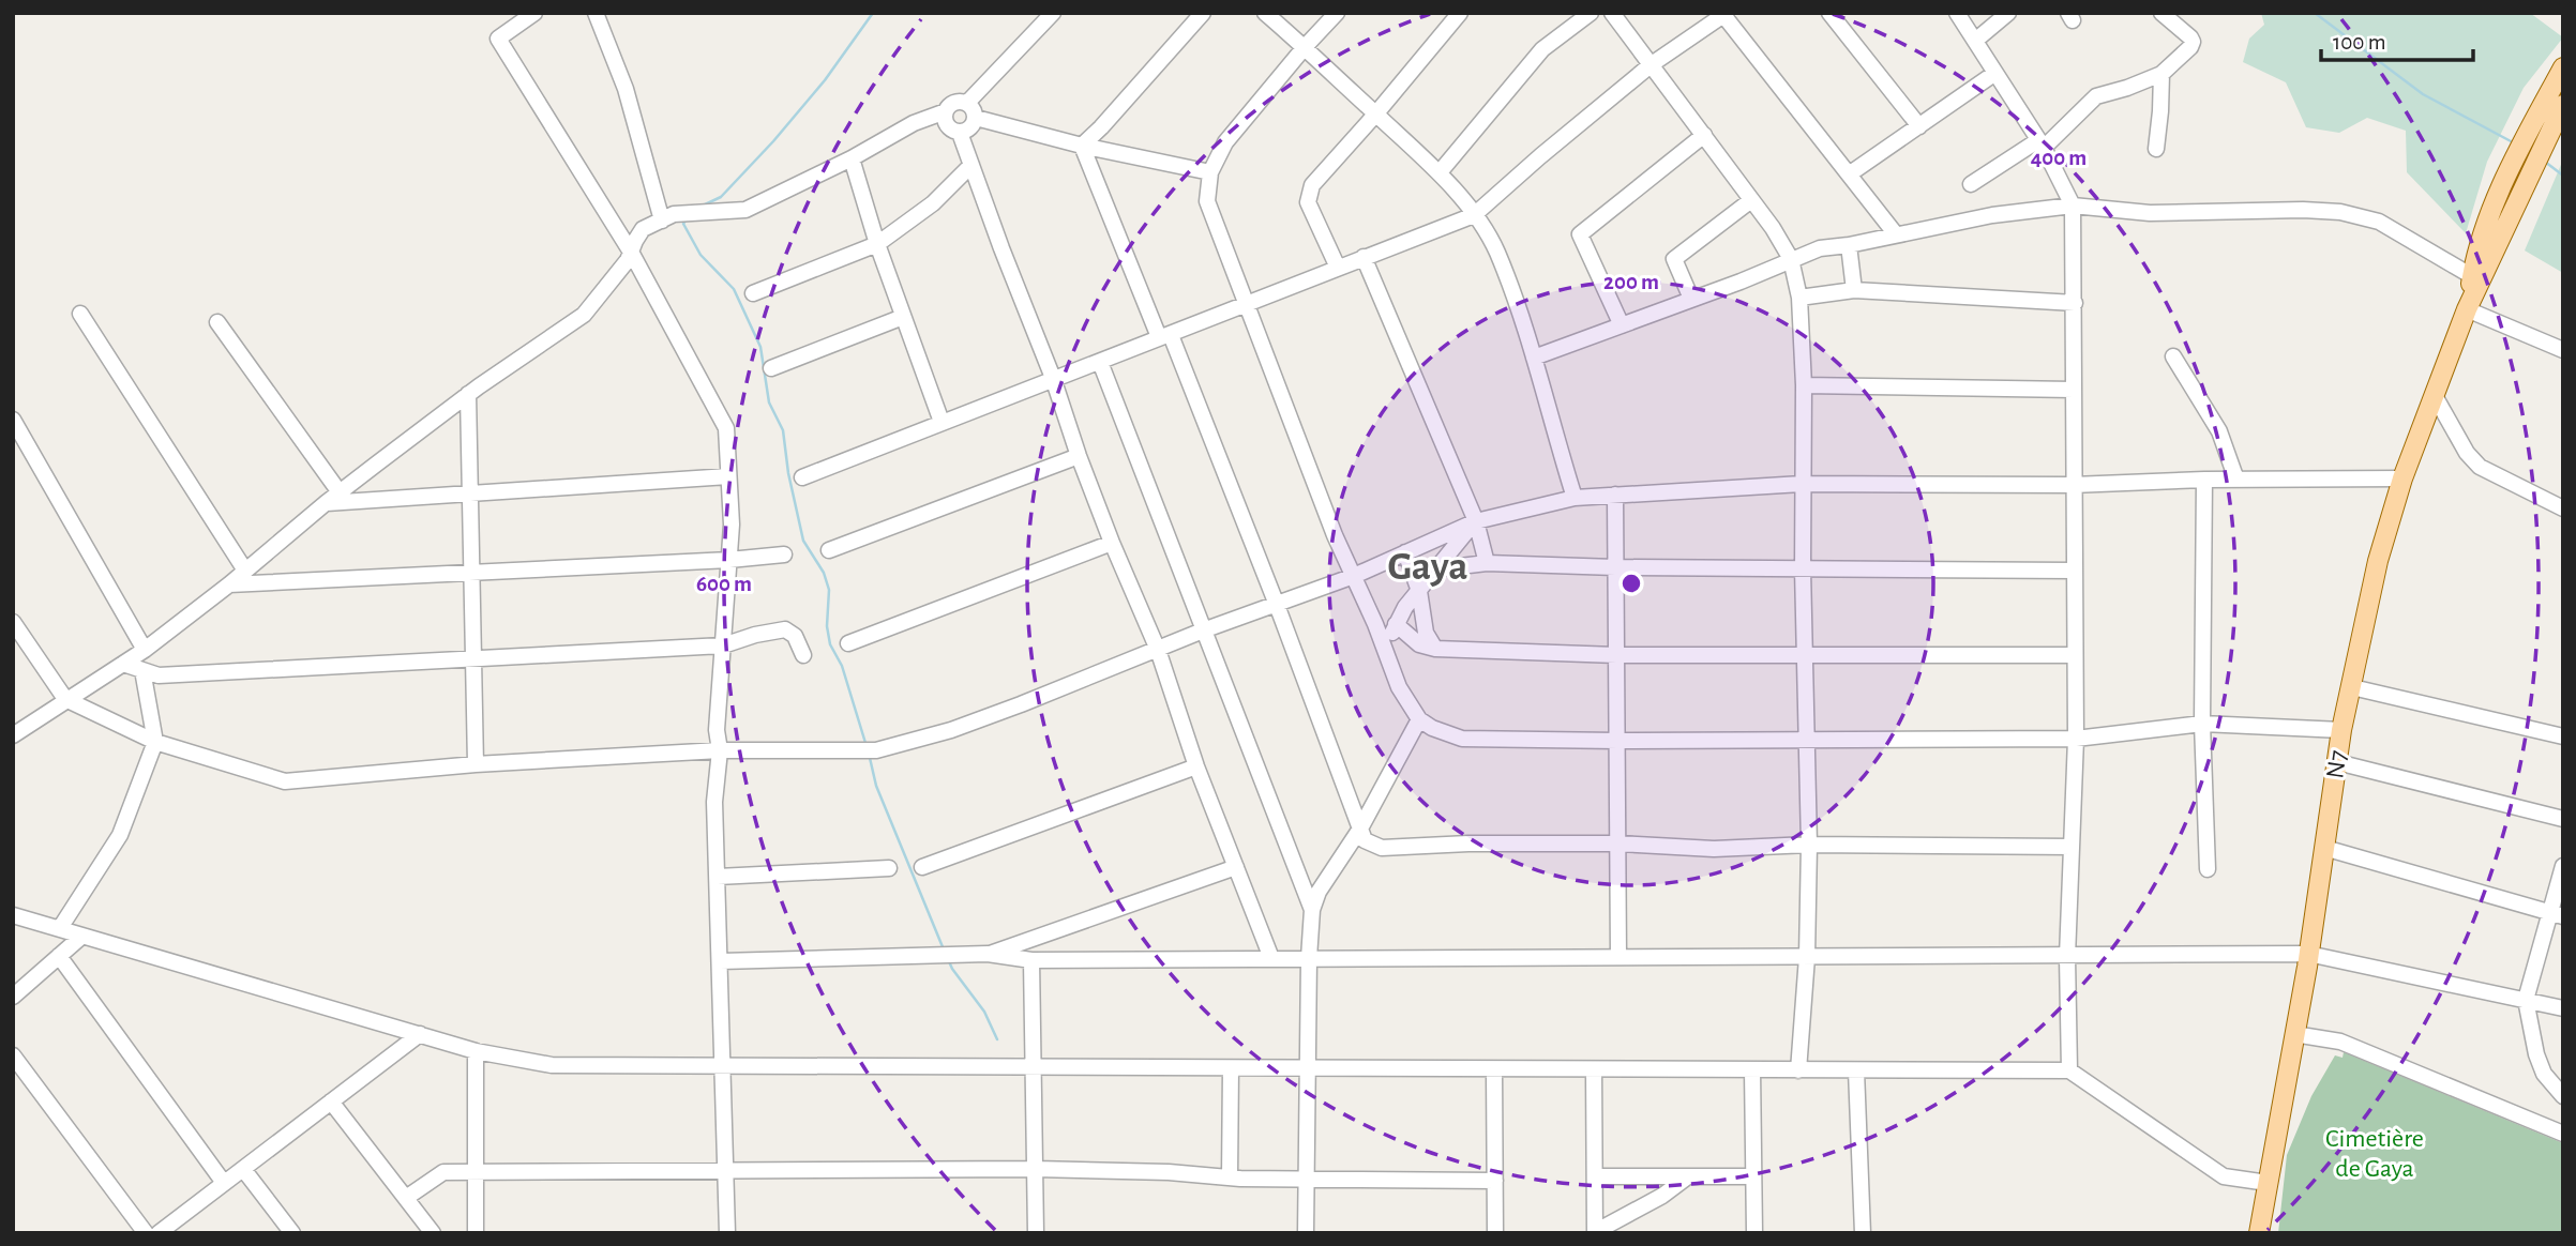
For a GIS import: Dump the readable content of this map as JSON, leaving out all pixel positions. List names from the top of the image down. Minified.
{"streets":{"main road":["N7"]},"districts":["Gaya"],"parks":["Cimetière de Gaya"],"scale_bar":"100 m","rings":["400 m","200 m","600 m"]}
